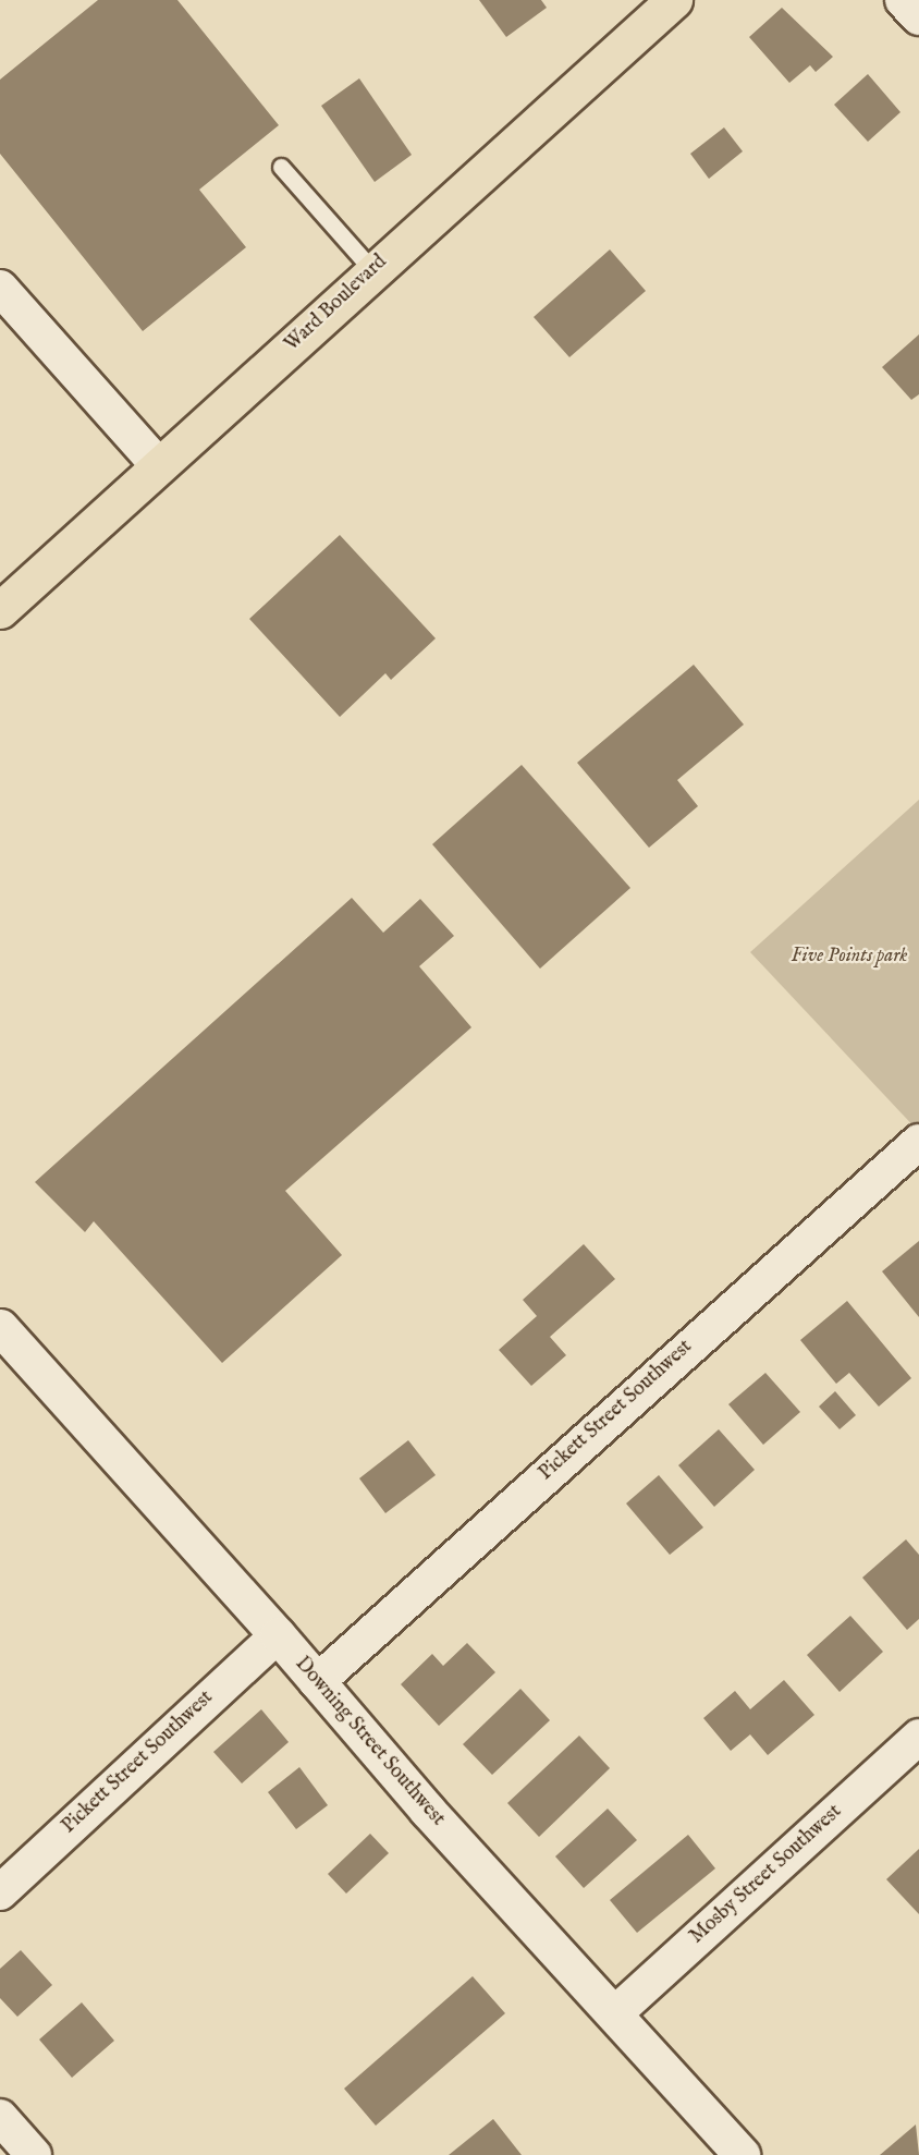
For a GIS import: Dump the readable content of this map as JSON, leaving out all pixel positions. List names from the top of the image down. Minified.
{"streets":{"main road":["Ward Boulevard"],"street":["Pickett Street Southwest","Downing Street Southwest","Mosby Street Southwest"]},"crossings":[["Pickett Street Southwest","Downing Street Southwest"],["Downing Street Southwest","Mosby Street Southwest"]],"parks":["Five Points park"]}
